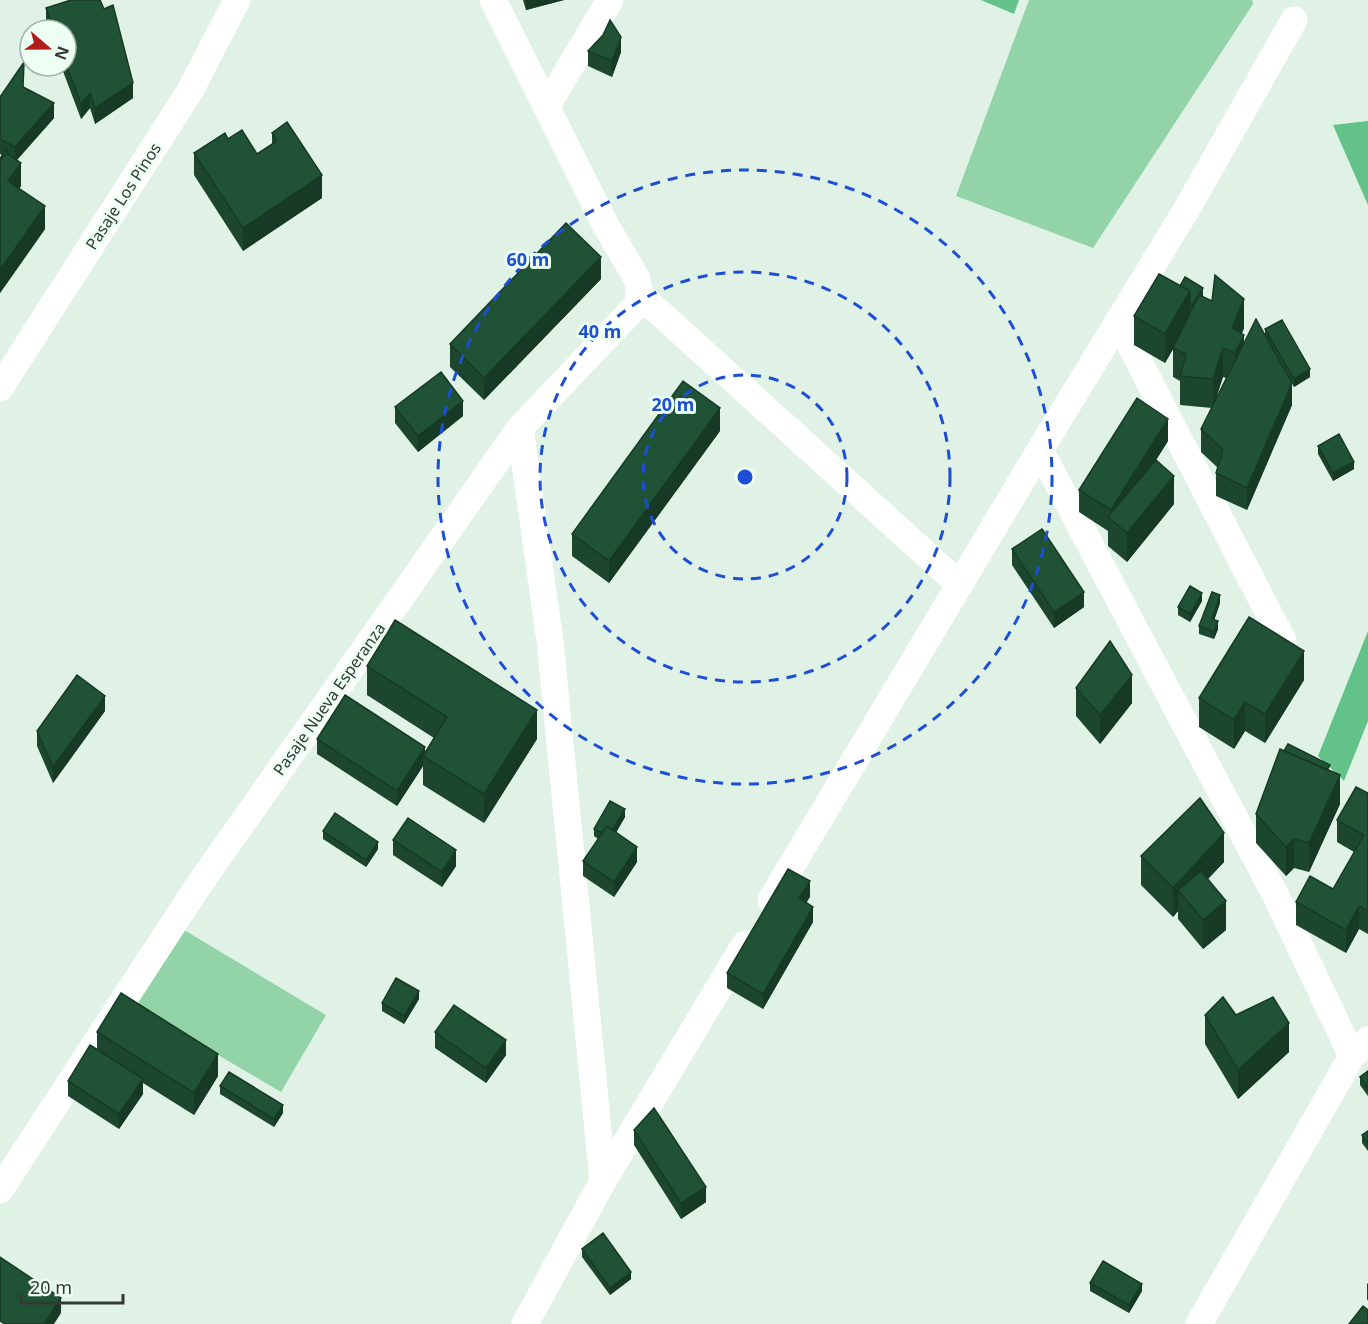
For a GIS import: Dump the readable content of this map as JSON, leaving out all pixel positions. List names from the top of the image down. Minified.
{"streets":{"street":["Pasaje Los Pinos","Pasaje Nueva Esperanza"]},"scale_bar":"20 m","north":"right","rings":["60 m","40 m","20 m"]}
